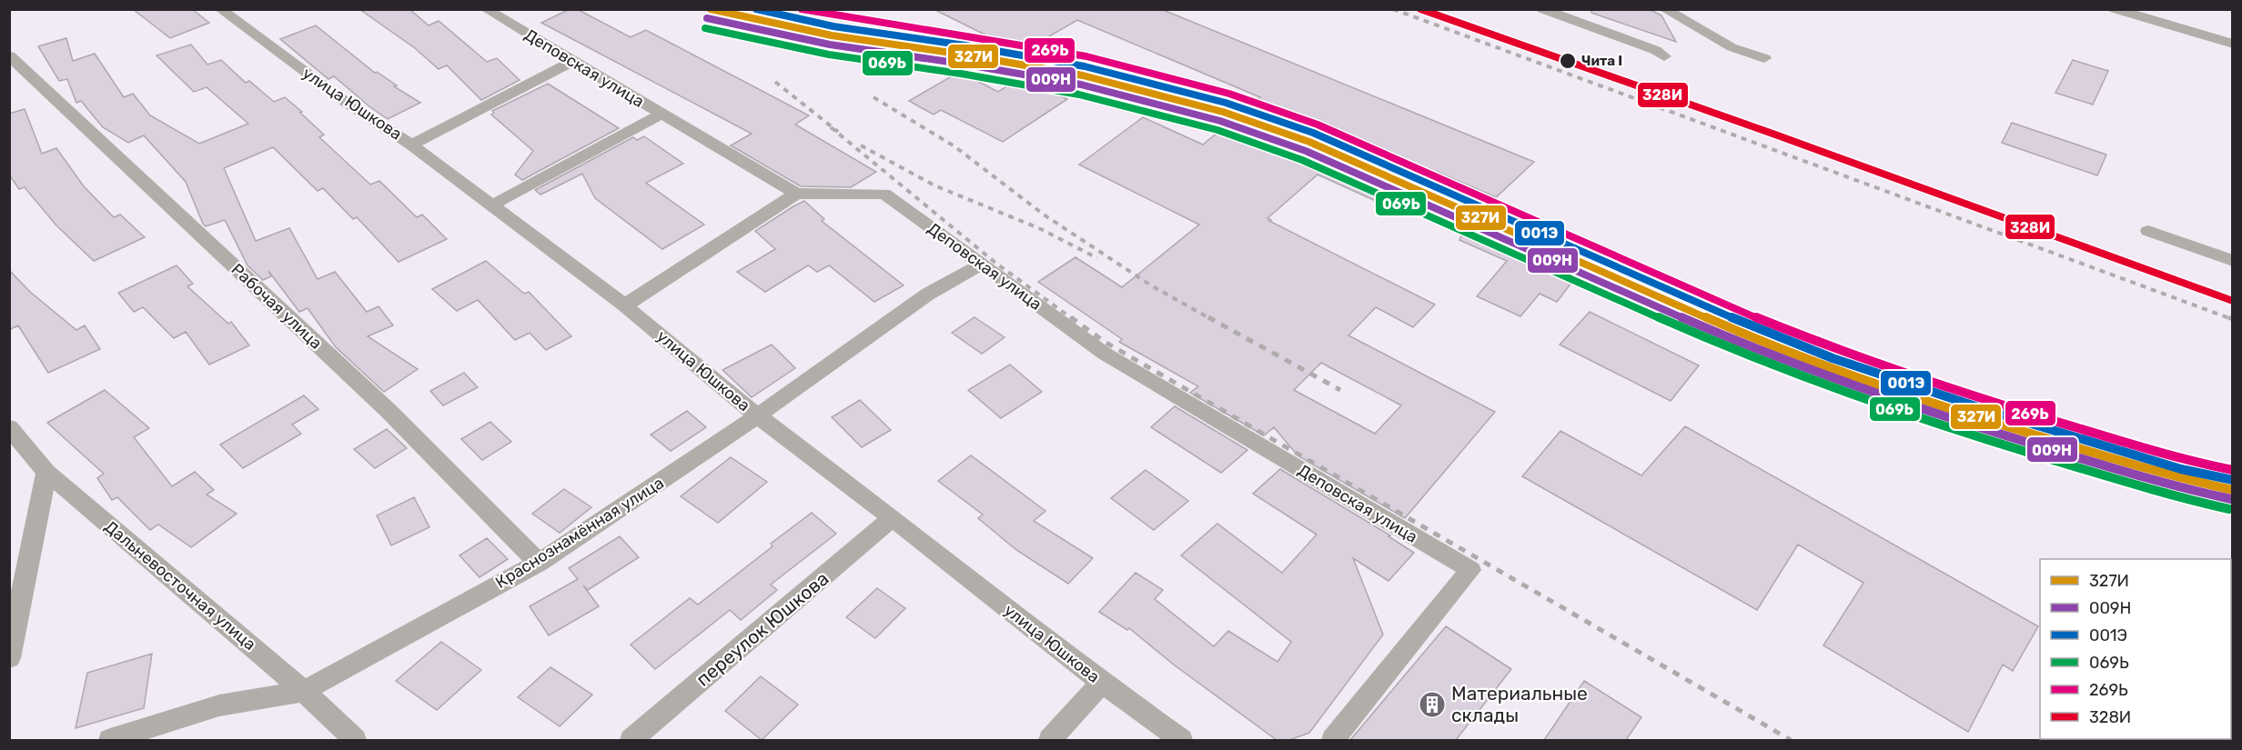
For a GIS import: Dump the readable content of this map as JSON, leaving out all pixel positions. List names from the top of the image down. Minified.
{"streets":{"street":["Деповская улица","улица Юшкова","Рабочая улица","Краснознамённая улица","Дальневосточная улица","переулок Юшкова"]},"crossings":[["Деповская улица","Краснознамённая улица"],["улица Юшкова","Краснознамённая улица"],["улица Юшкова","переулок Юшкова"],["Рабочая улица","Краснознамённая улица"],["Краснознамённая улица","Дальневосточная улица"]],"places":{"other":["Чита I"],"building":["Материальные склады"]},"lines":["transit line 327И","transit line 001Э","transit line 269Ь","transit line 328И","transit line 009Н","transit line 069Ь"],"legend":["327И","009Н","001Э","069Ь","269Ь","328И"]}
